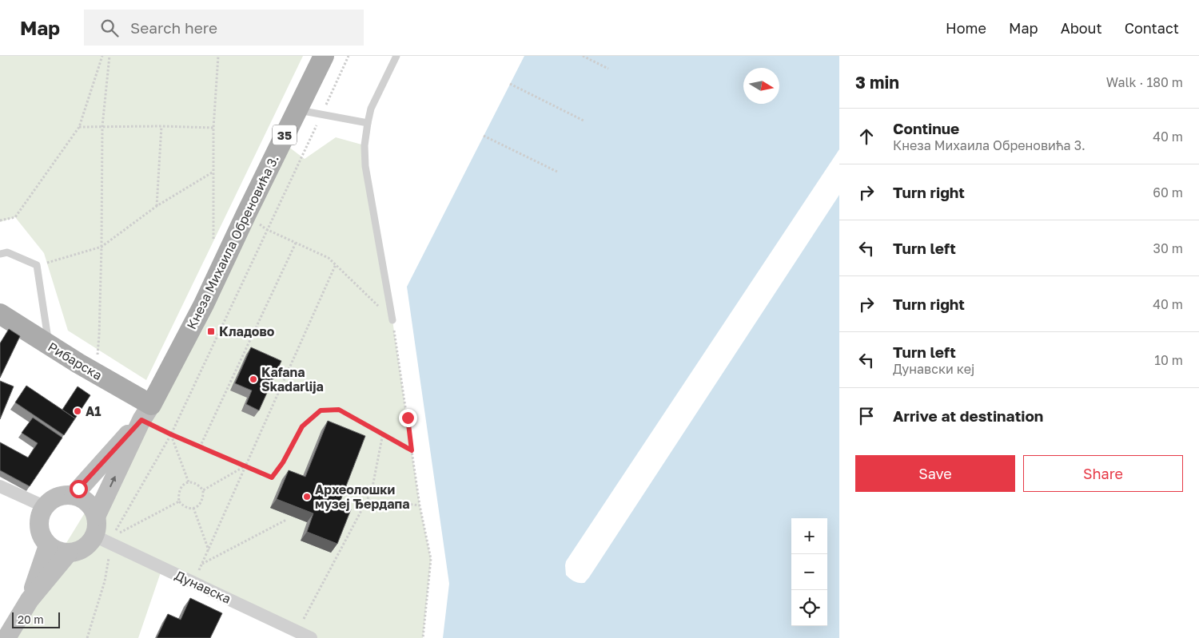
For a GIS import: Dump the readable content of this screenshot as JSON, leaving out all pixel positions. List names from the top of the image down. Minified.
{"streets":{"main road":["35","Кнеза Михаила Обреновића 3.","Рибарска"],"street":["Дунавска"]},"crossings":[["Кнеза Михаила Обреновића 3.","Рибарска"],["Кнеза Михаила Обреновића 3.","Дунавска"]],"places":{"transit":["Кладово"],"other":["Kafana Skadarlija","A1","Археолошки музеј Ђердапа"]},"scale_bar":"20 m","north":"right","page":{"header":"Map","search":"Search here","nav":["Home","Map","About","Contact"],"heading":["3 min","Walk · 180 m"],"list":[["Continue","Кнеза Михаила Обреновића 3.","40 m"],["Turn right","60 m"],["Turn left","30 m"],["Turn right","40 m"],["Turn left","Дунавски кеј","10 m"],"Arrive at destination"],"buttons":["Save","Share"],"map_buttons":["+","−"],"scale":"20 m"}}
